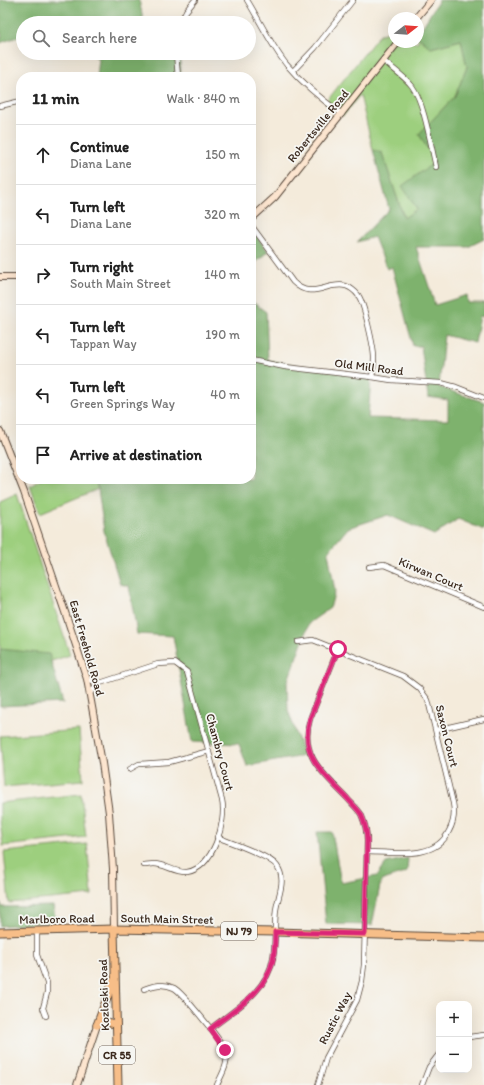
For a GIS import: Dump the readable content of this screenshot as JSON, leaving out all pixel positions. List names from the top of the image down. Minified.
{"streets":{"main road":["Robertsville Road","East Freehold Road","Marlboro Road","South Main Street","NJ 79","Kozloski Road","CR 55"],"street":["Old Mill Road","Kirwan Court","Saxon Court","Chambry Court","Rustic Way"]},"crossings":[["East Freehold Road","Chambry Court"],["East Freehold Road","Marlboro Road"],["East Freehold Road","South Main Street"],["East Freehold Road","Kozloski Road"],["Saxon Court","Rustic Way"],["Marlboro Road","South Main Street"],["Marlboro Road","Kozloski Road"],["South Main Street","Kozloski Road"],["South Main Street","Rustic Way"]],"north":"right","page":{"search":"Search here","heading":["11 min","Walk · 840 m"],"list":[["Continue","Diana Lane","150 m"],["Turn left","Diana Lane","320 m"],["Turn right","South Main Street","140 m"],["Turn left","Tappan Way","190 m"],["Turn left","Green Springs Way","40 m"],"Arrive at destination"],"map_buttons":["+","−"]}}
